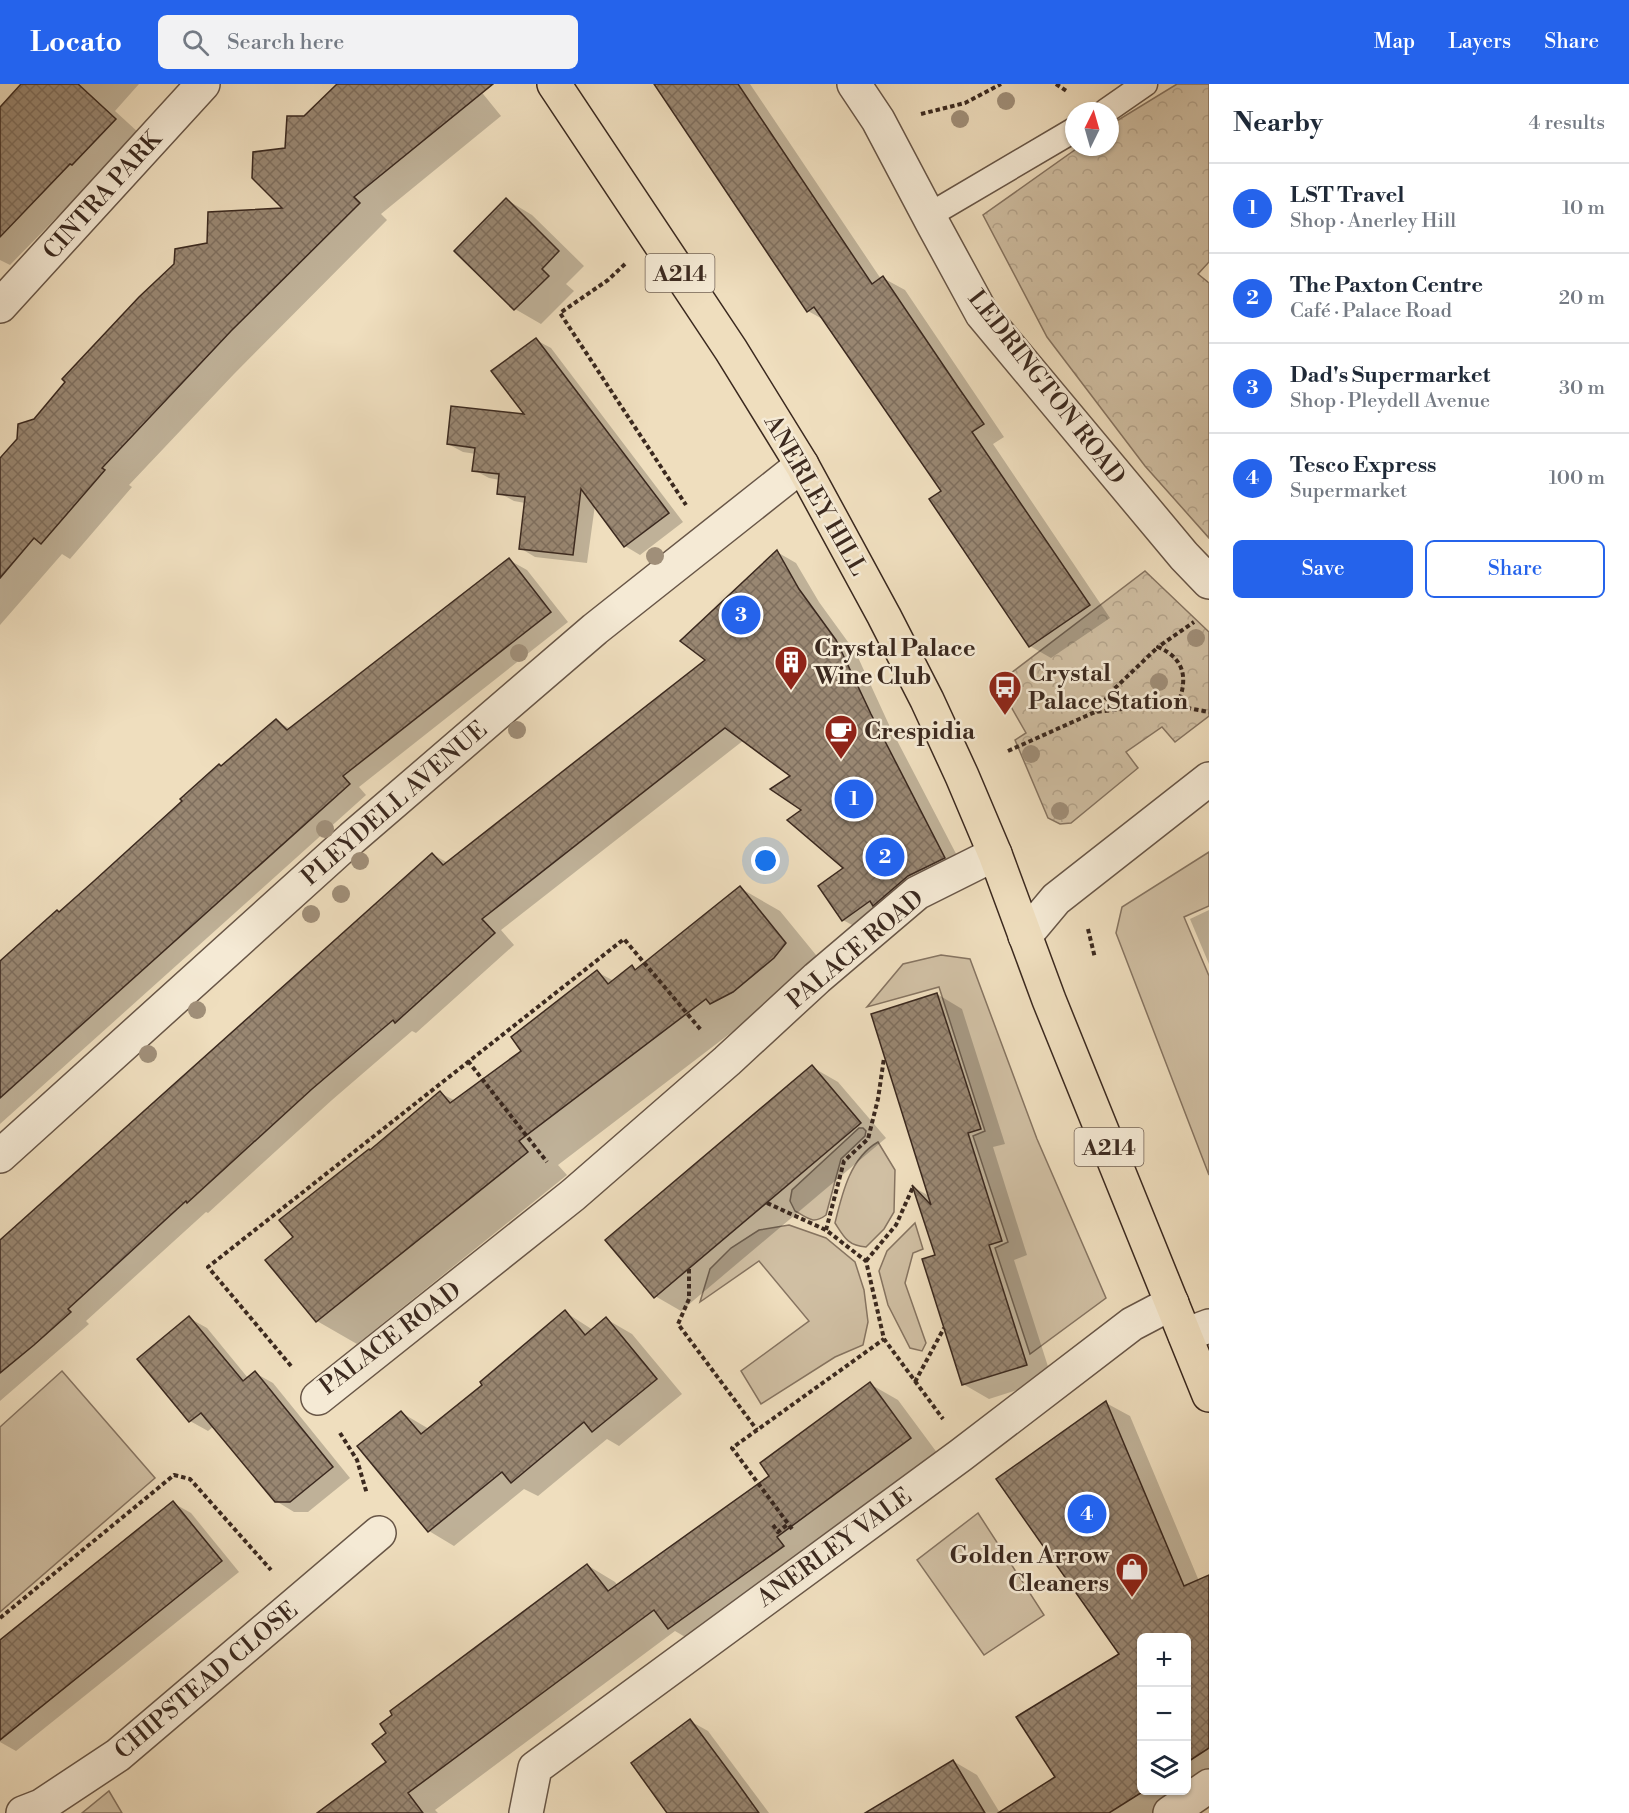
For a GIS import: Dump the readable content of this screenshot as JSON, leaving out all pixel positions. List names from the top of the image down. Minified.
{"streets":{"main road":["A214","ANERLEY HILL"],"street":["CINTRA PARK","LEDRINGTON ROAD","PLEYDELL AVENUE","PALACE ROAD","ANERLEY VALE","CHIPSTEAD CLOSE"]},"crossings":[["A214","ANERLEY HILL"],["A214","ANERLEY VALE"],["ANERLEY HILL","PLEYDELL AVENUE"],["ANERLEY HILL","PALACE ROAD"]],"places":{"building":["Crystal Palace Wine Club"],"bus stop":["Crystal Palace Station"],"cafe":["Crespidia"],"shop":["Golden Arrow Cleaners"]},"north":"top","page":{"header":"Locato","search":"Search here","nav":["Map","Layers","Share"],"heading":["Nearby","4 results"],"list":[{"mark":"1","name":"LST Travel","note":"Shop · Anerley Hill","value":"10 m"},{"mark":"2","name":"The Paxton Centre","note":"Café · Palace Road","value":"20 m"},{"mark":"3","name":"Dad's Supermarket","note":"Shop · Pleydell Avenue","value":"30 m"},{"mark":"4","name":"Tesco Express","note":"Supermarket","value":"100 m"}],"buttons":["Save","Share"],"pins":["3","1","2","4"],"map_buttons":["+","−"]}}
